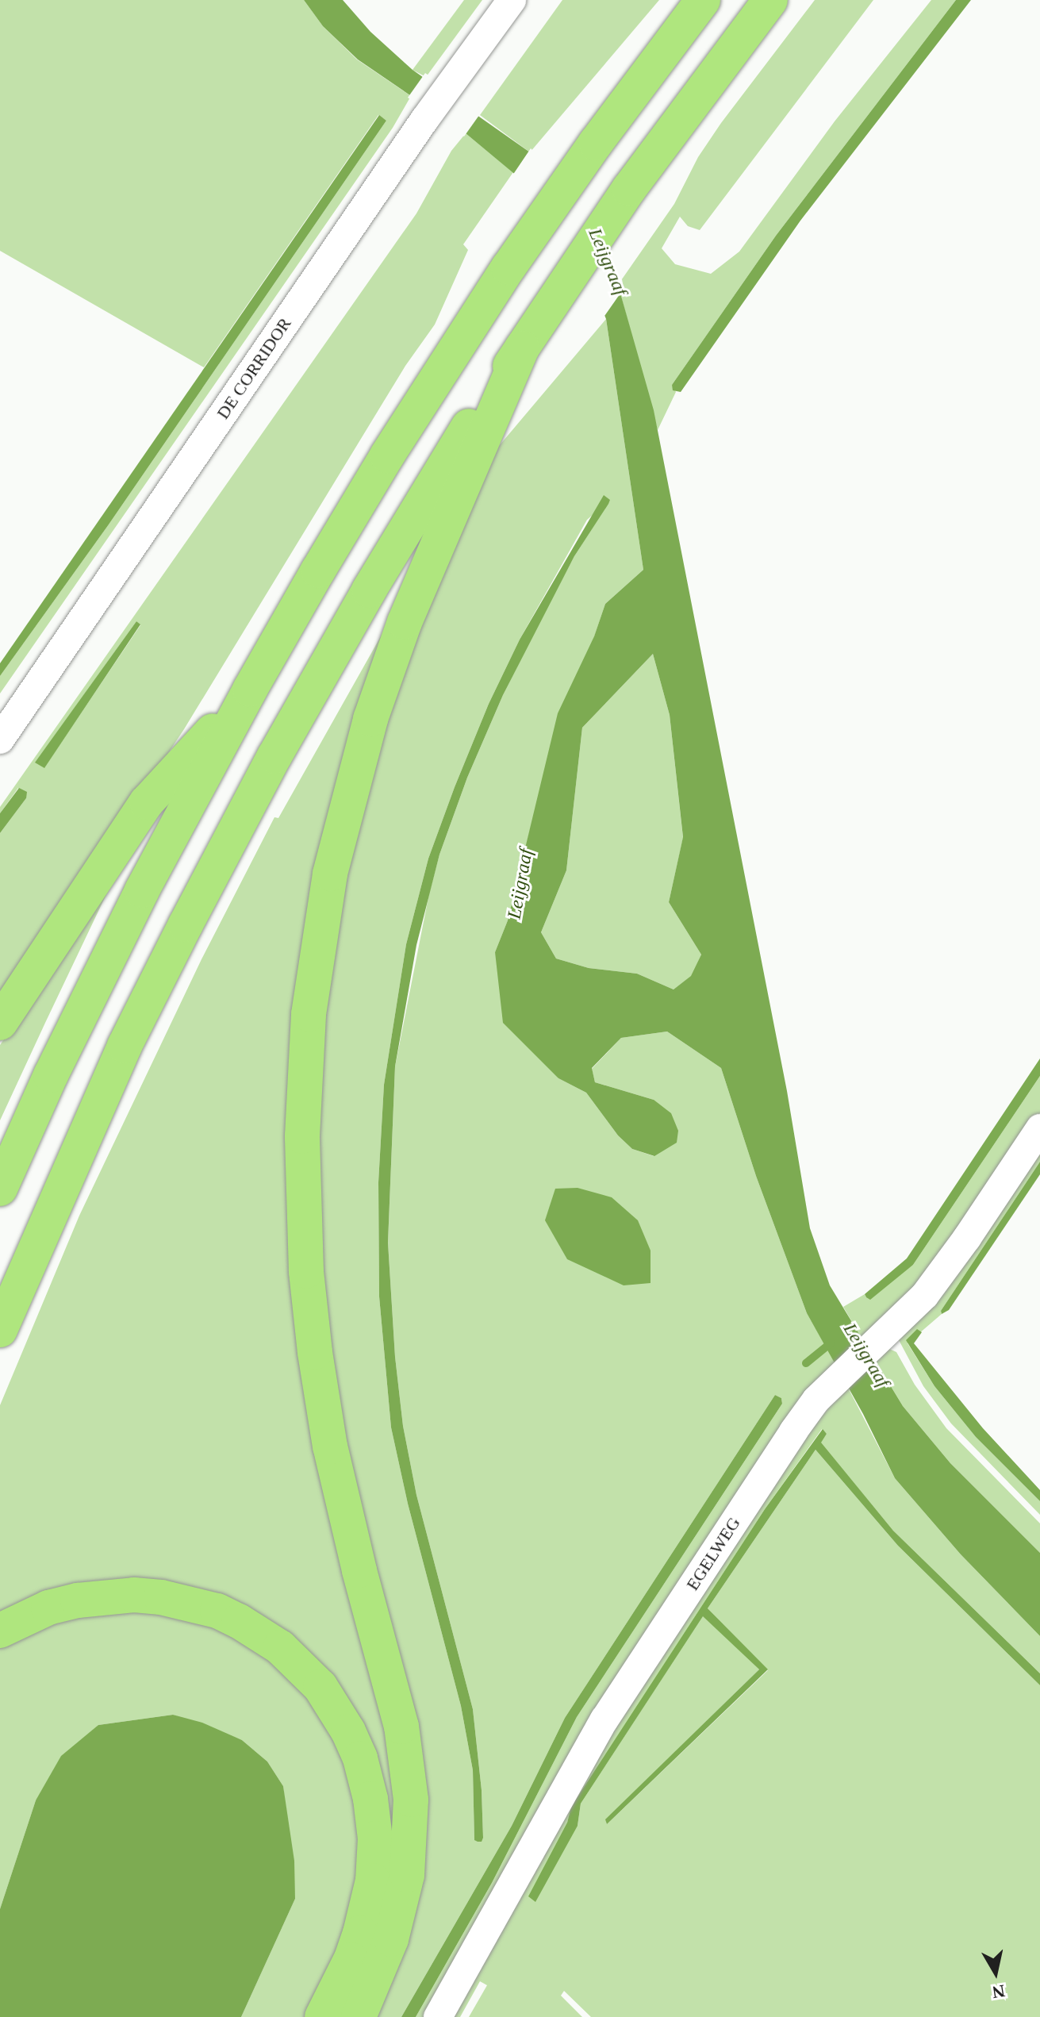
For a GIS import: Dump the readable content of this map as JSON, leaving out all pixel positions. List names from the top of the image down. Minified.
{"streets":{"street":["DE CORRIDOR","EGELWEG"]},"water":["Leijgraaf"],"north":"bottom"}
